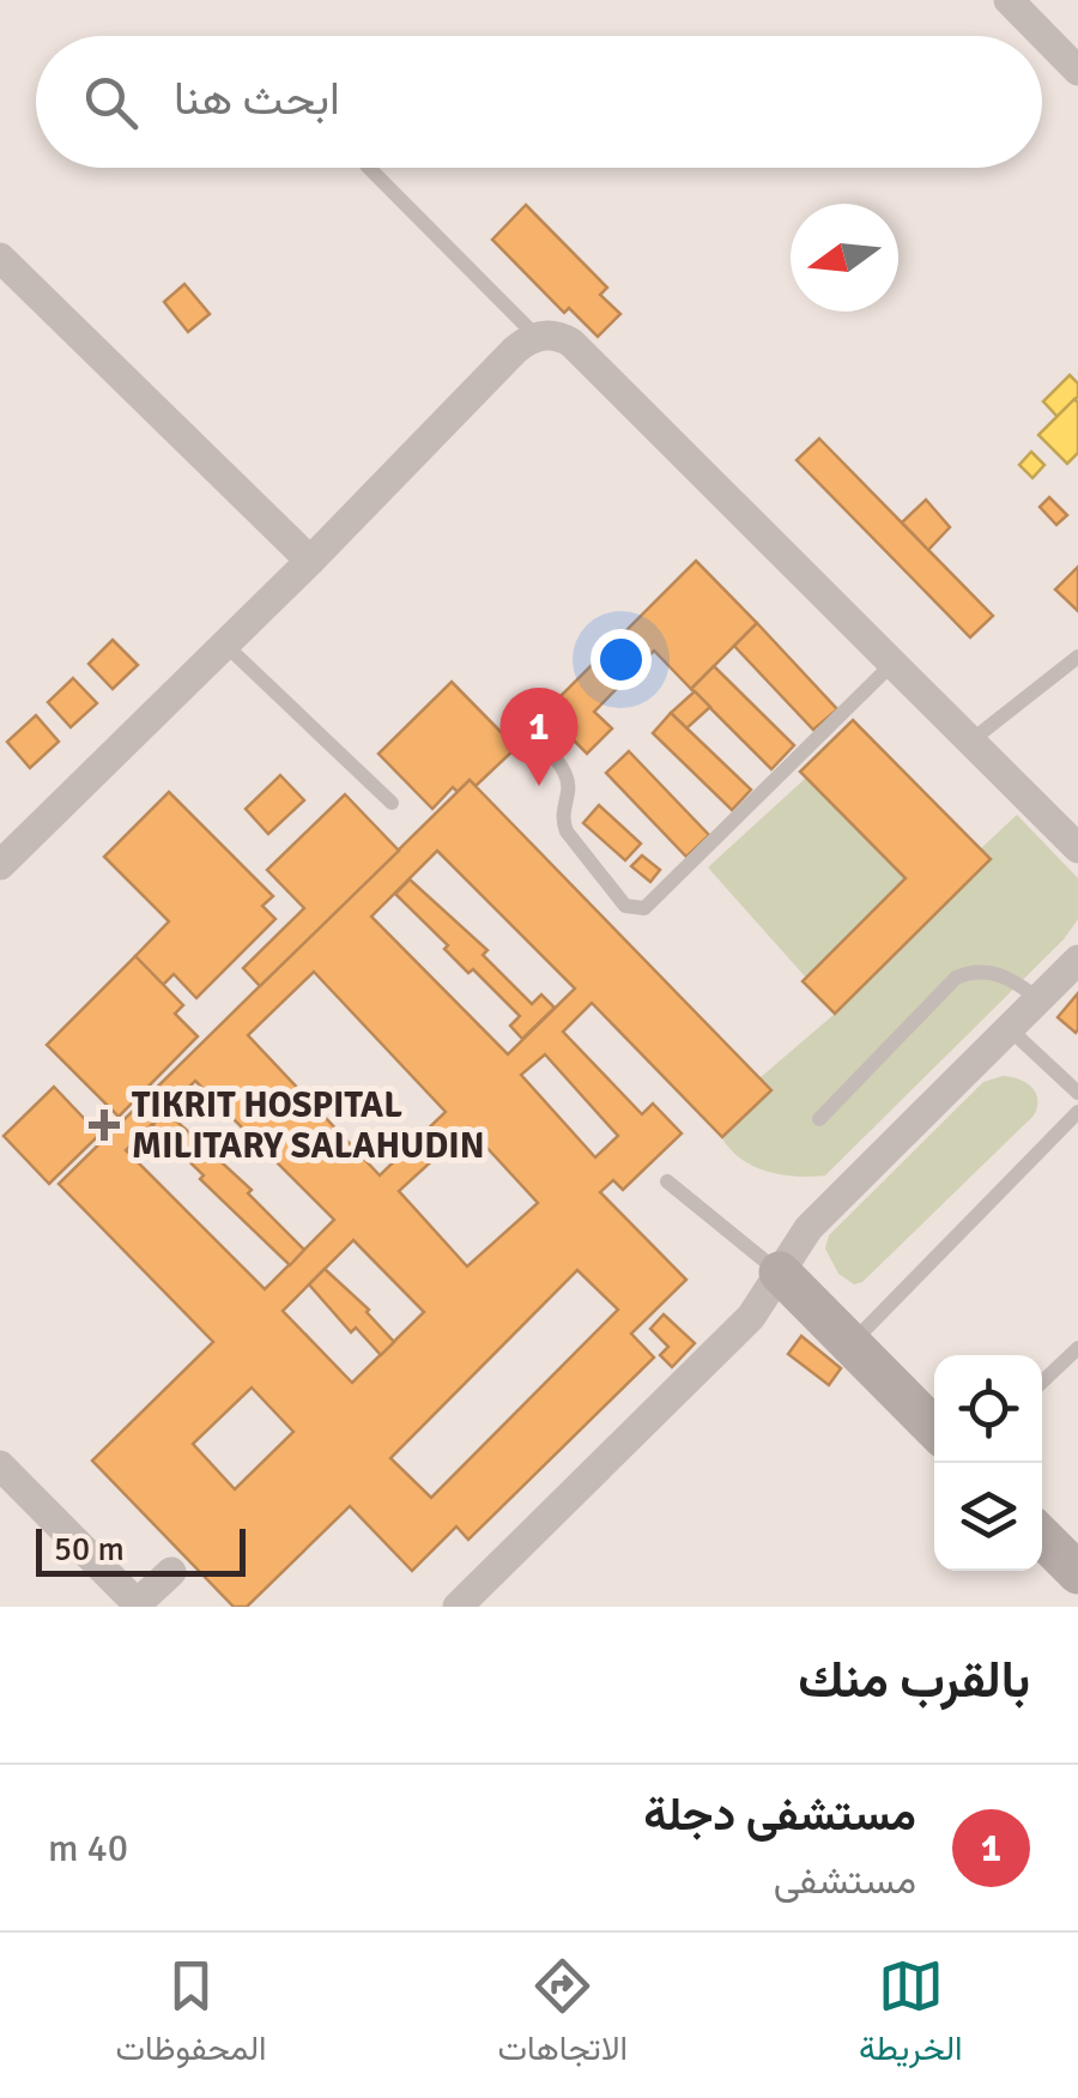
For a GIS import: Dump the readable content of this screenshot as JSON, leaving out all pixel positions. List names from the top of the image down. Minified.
{"places":{"health":["TIKRIT HOSPITAL MILITARY SALAHUDIN"]},"scale_bar":"50 m","north":"left","page":{"search":"ابحث هنا","pins":"1","scale":"50 m","heading":"بالقرب منك","list":[{"mark":"1","name":"مستشفى دجلة","note":"مستشفى","value":"40 m"}],"nav":["الخريطة","الاتجاهات","المحفوظات"]}}
